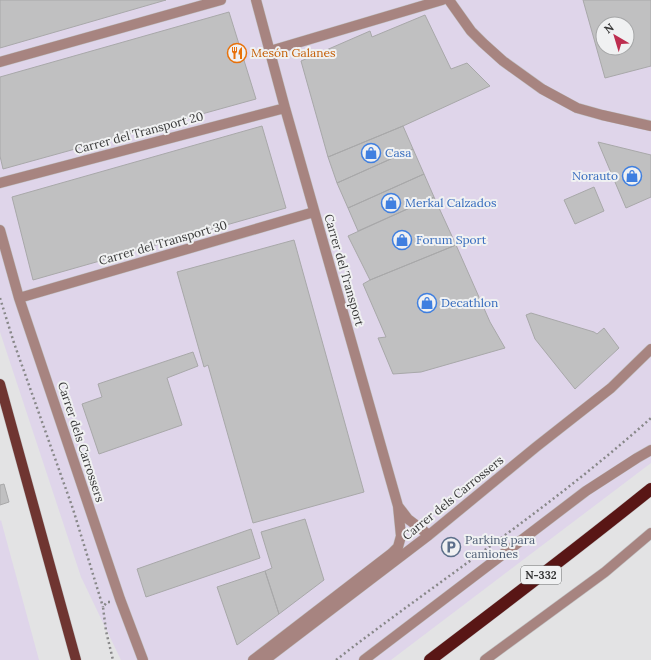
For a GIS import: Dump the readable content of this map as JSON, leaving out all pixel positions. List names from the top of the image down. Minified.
{"streets":{"highway":["N-332"],"street":["Carrer del Transport 20","Carrer del Transport 30","Carrer del Transport","Carrer dels Carrossers"]},"crossings":[["Carrer del Transport 20","Carrer del Transport"],["Carrer del Transport 30","Carrer del Transport"],["Carrer del Transport 30","Carrer dels Carrossers"],["Carrer del Transport","Carrer dels Carrossers"]],"places":{"restaurant":["Mesón Galanes"],"shop":["Casa","Norauto","Merkal Calzados","Forum Sport","Decathlon"],"parking":["Parking para camiones"]},"north":"top left"}
